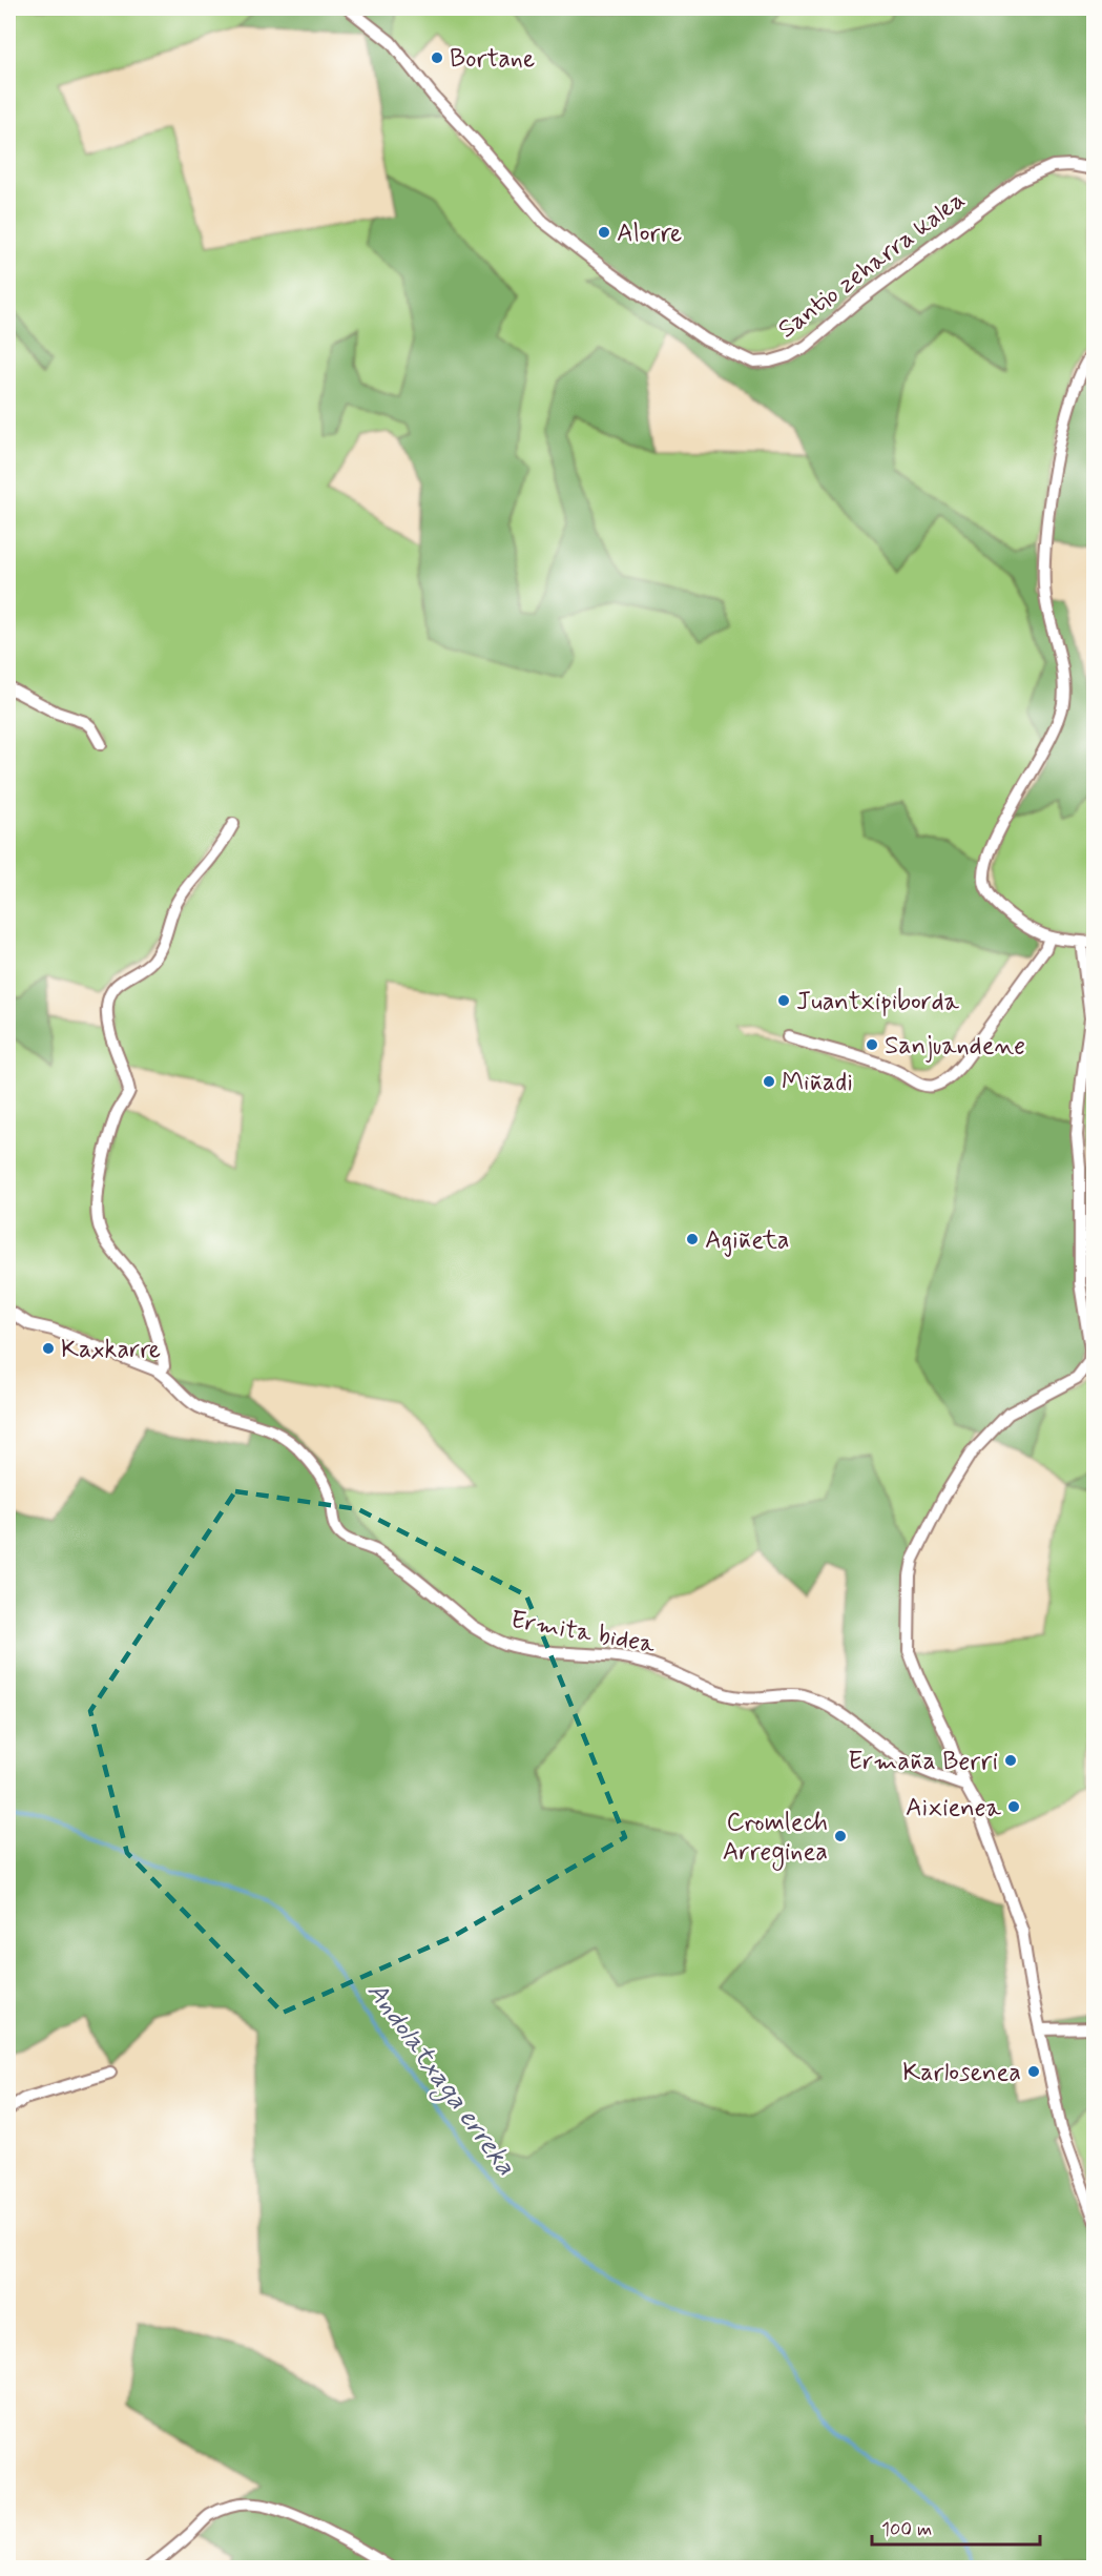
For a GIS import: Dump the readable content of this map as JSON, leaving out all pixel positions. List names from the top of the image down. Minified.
{"streets":{"street":["Santio zeharra kalea","Ermita bidea"]},"water":["Andolatxaga erreka"],"places":["Bortane","Alorre","Juantxipiborda","Sanjuandene","Miñadi","Agiñeta","Kaxkarre","Ermaña Berri","Aixienea","Cromlech Arreginea","Karlosenea"],"scale_bar":"100 m"}
